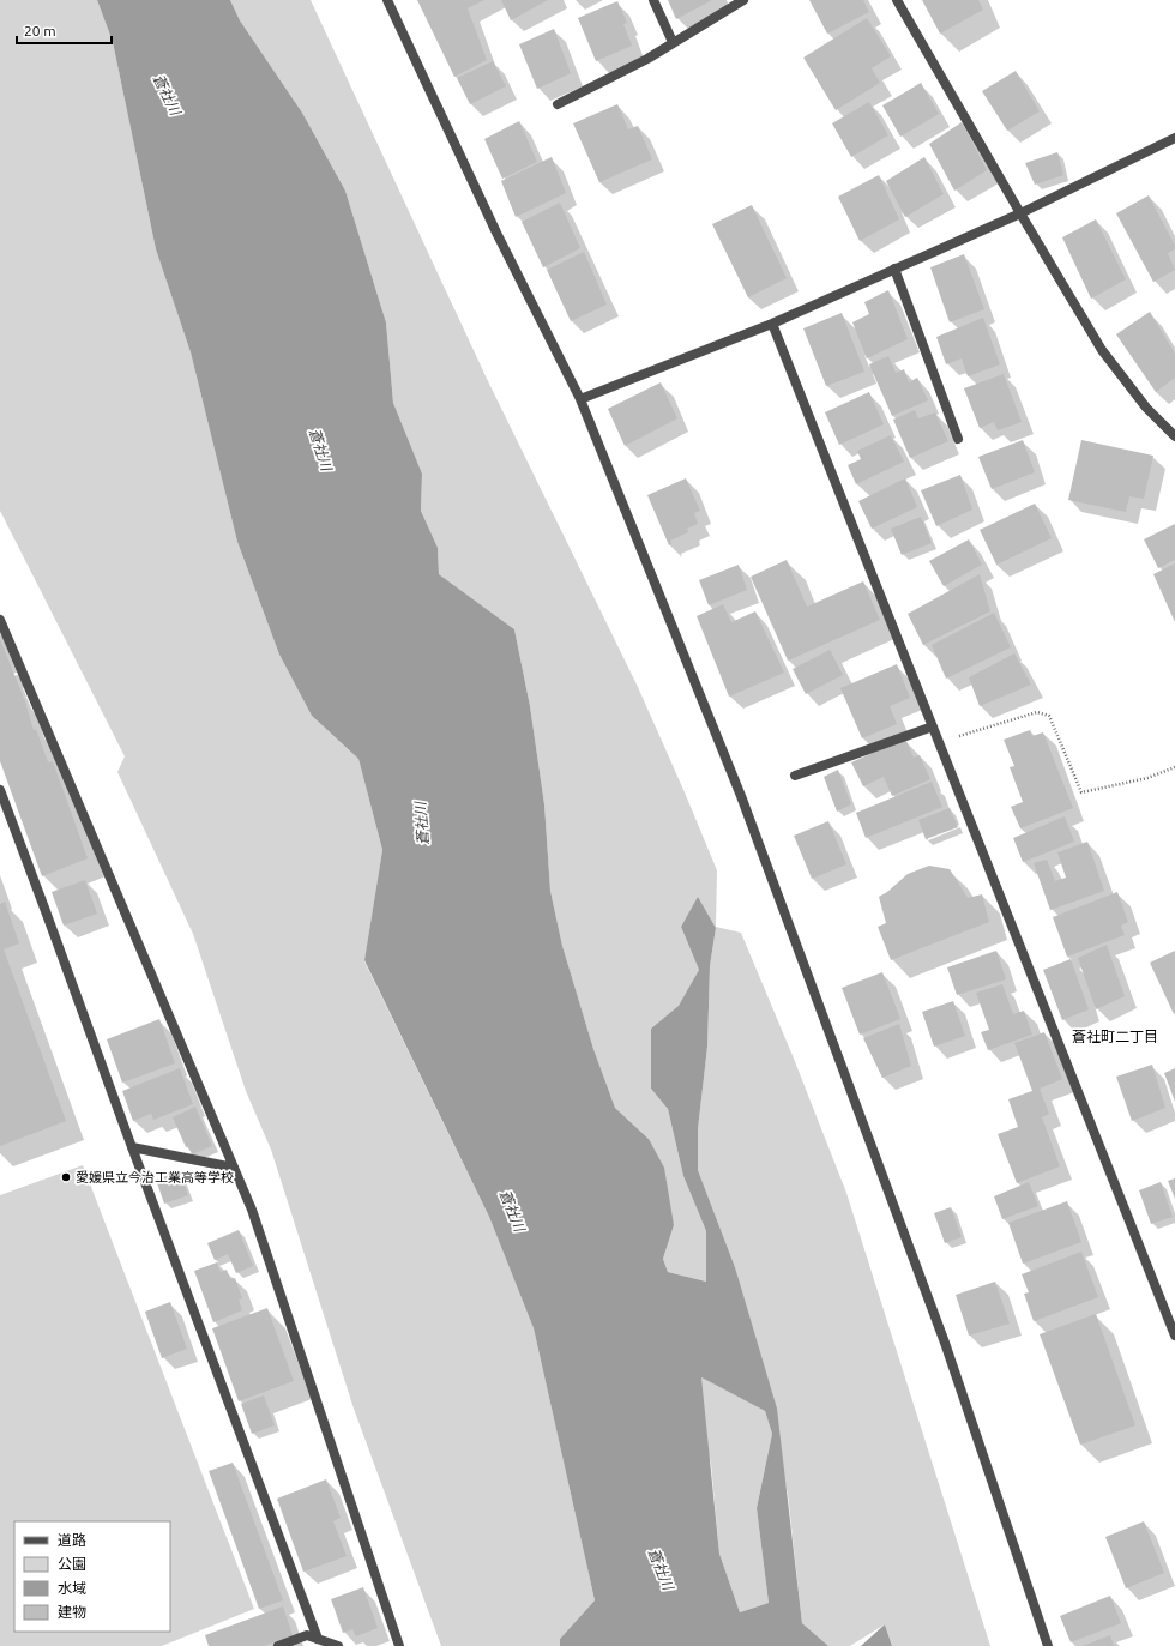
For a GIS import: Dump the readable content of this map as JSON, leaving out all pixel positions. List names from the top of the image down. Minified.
{"districts":["蒼社町二丁目"],"water":["蒼社川"],"places":["愛媛県立今治工業高等学校"],"legend":["道路","公園","水域","建物"],"scale_bar":"20 m"}
